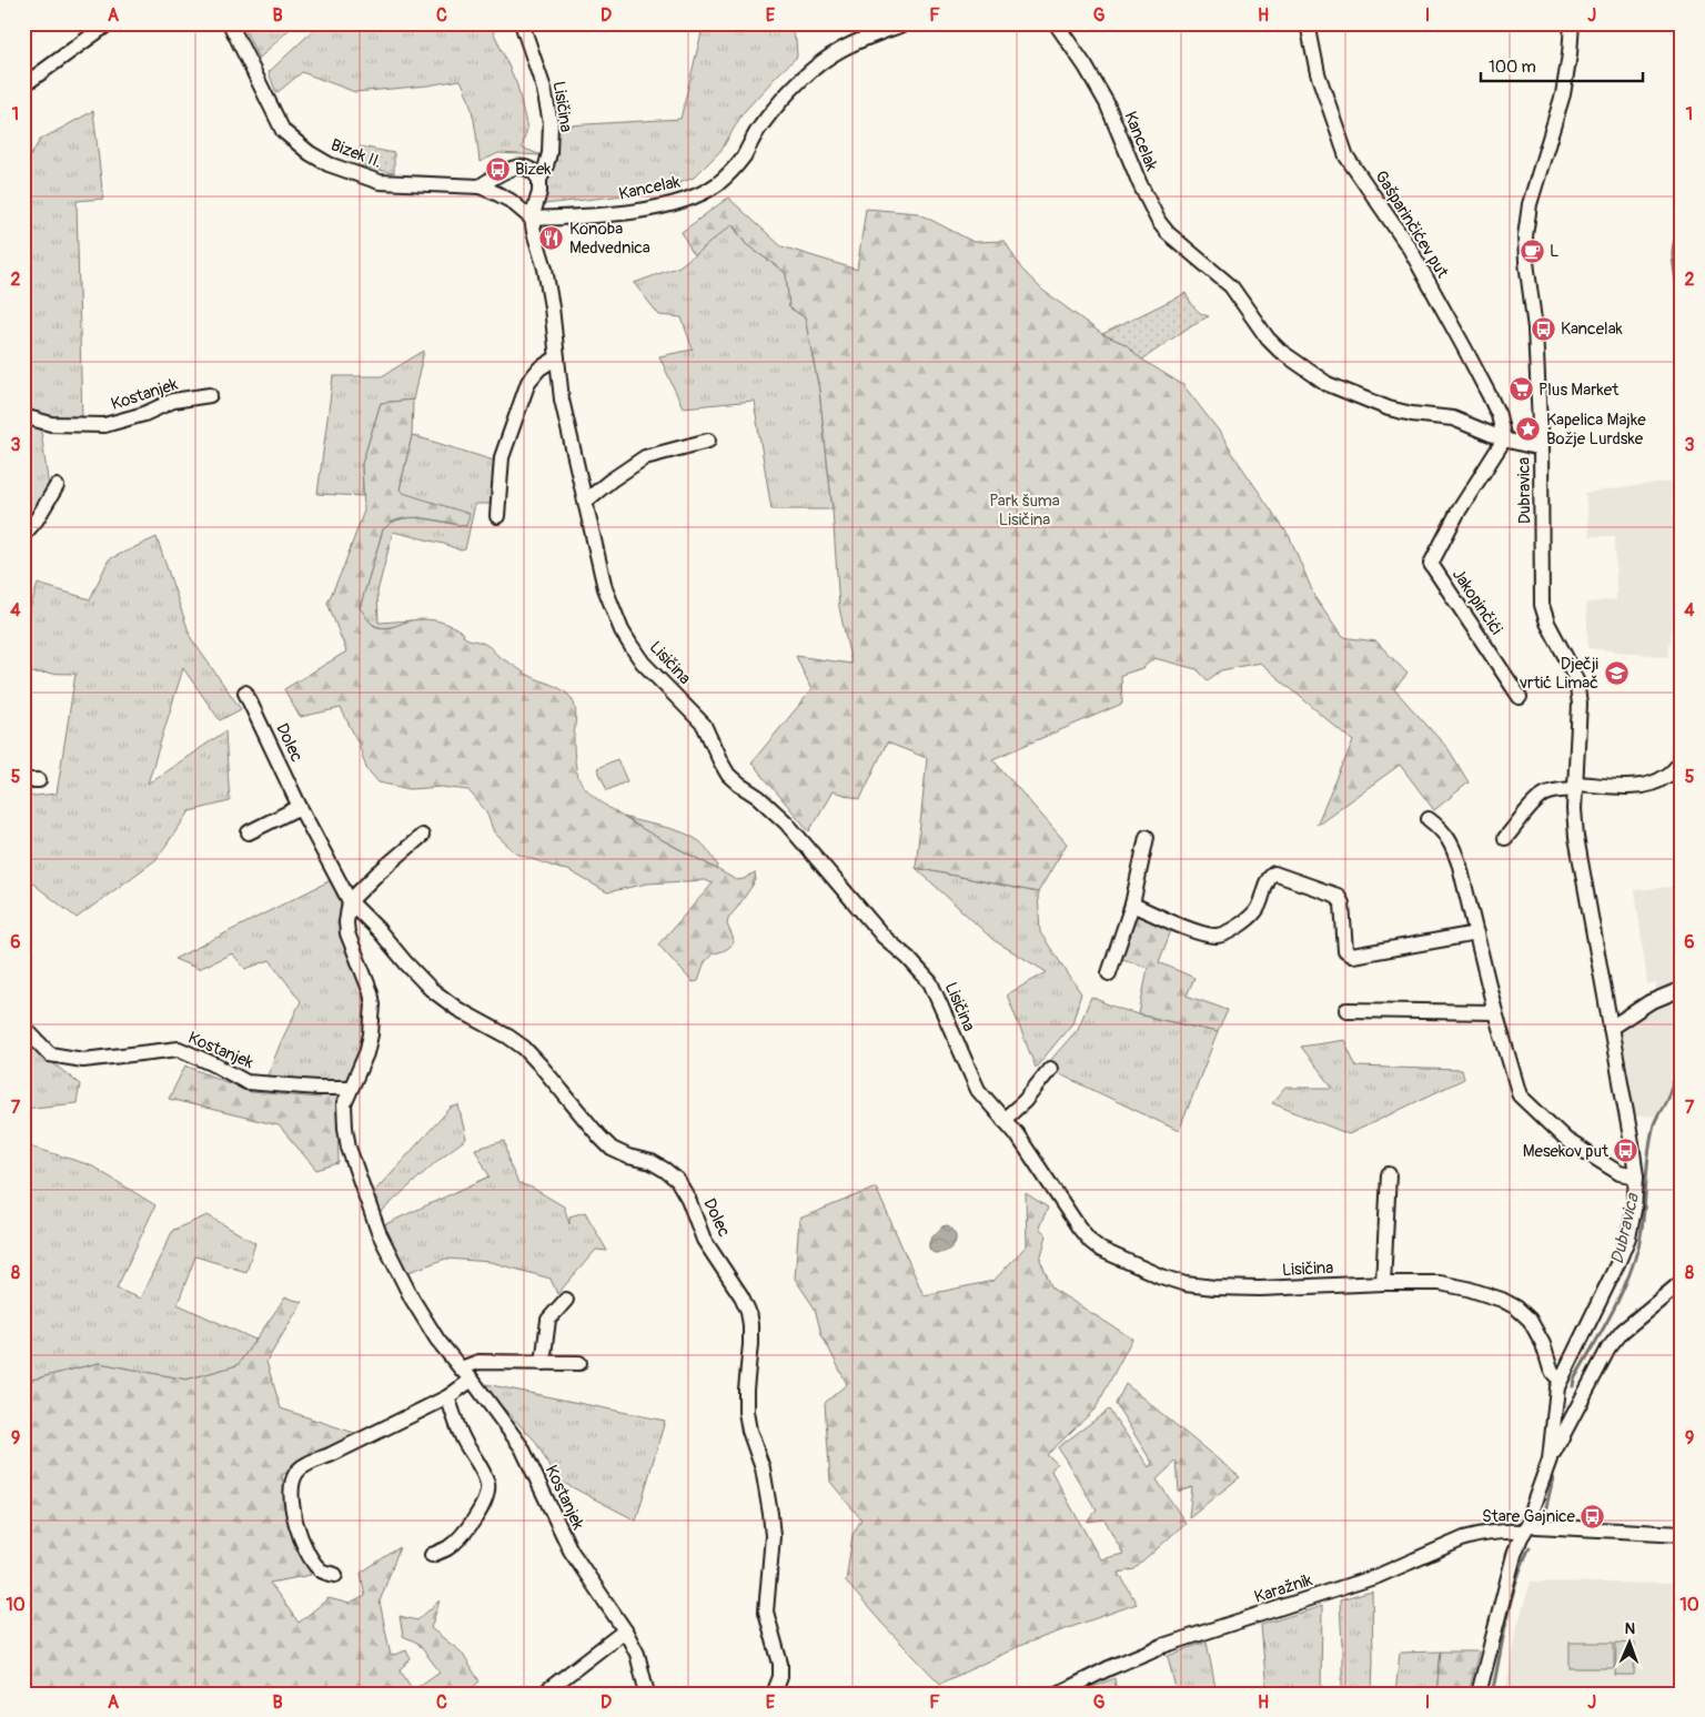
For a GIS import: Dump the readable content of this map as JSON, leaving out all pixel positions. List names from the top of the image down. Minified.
{"streets":{"street":["Lisičina","Kancelak","Bizek II.","Gašparinčićev put","Kostanjek","Dubravica","Jakopinčići","Dolec","Karažnik"]},"crossings":[["Lisičina","Kancelak"],["Lisičina","Bizek II."],["Lisičina","Dubravica"],["Kancelak","Bizek II."],["Kancelak","Gašparinčićev put"],["Kancelak","Dubravica"],["Kancelak","Jakopinčići"],["Gašparinčićev put","Jakopinčići"],["Kostanjek","Dolec"],["Dubravica","Karažnik"]],"water":["Dubravica"],"parks":["Park šuma Lisičina"],"places":{"bus stop":["Bizek","Kancelak","Mesekov put","Stare Gajnice"],"restaurant":["Konoba Medvednica"],"cafe":["L"],"supermarket":["Plus Market"],"place":["Kapelica Majke Božje Lurdske"],"school or university":["Dječji vrtić Limač"]},"scale_bar":"100 m","north":"top","grid":{"columns":["A","B","C","D","E","F","G","H","I","J"],"rows":["1","2","3","4","5","6","7","8","9","10"]}}
